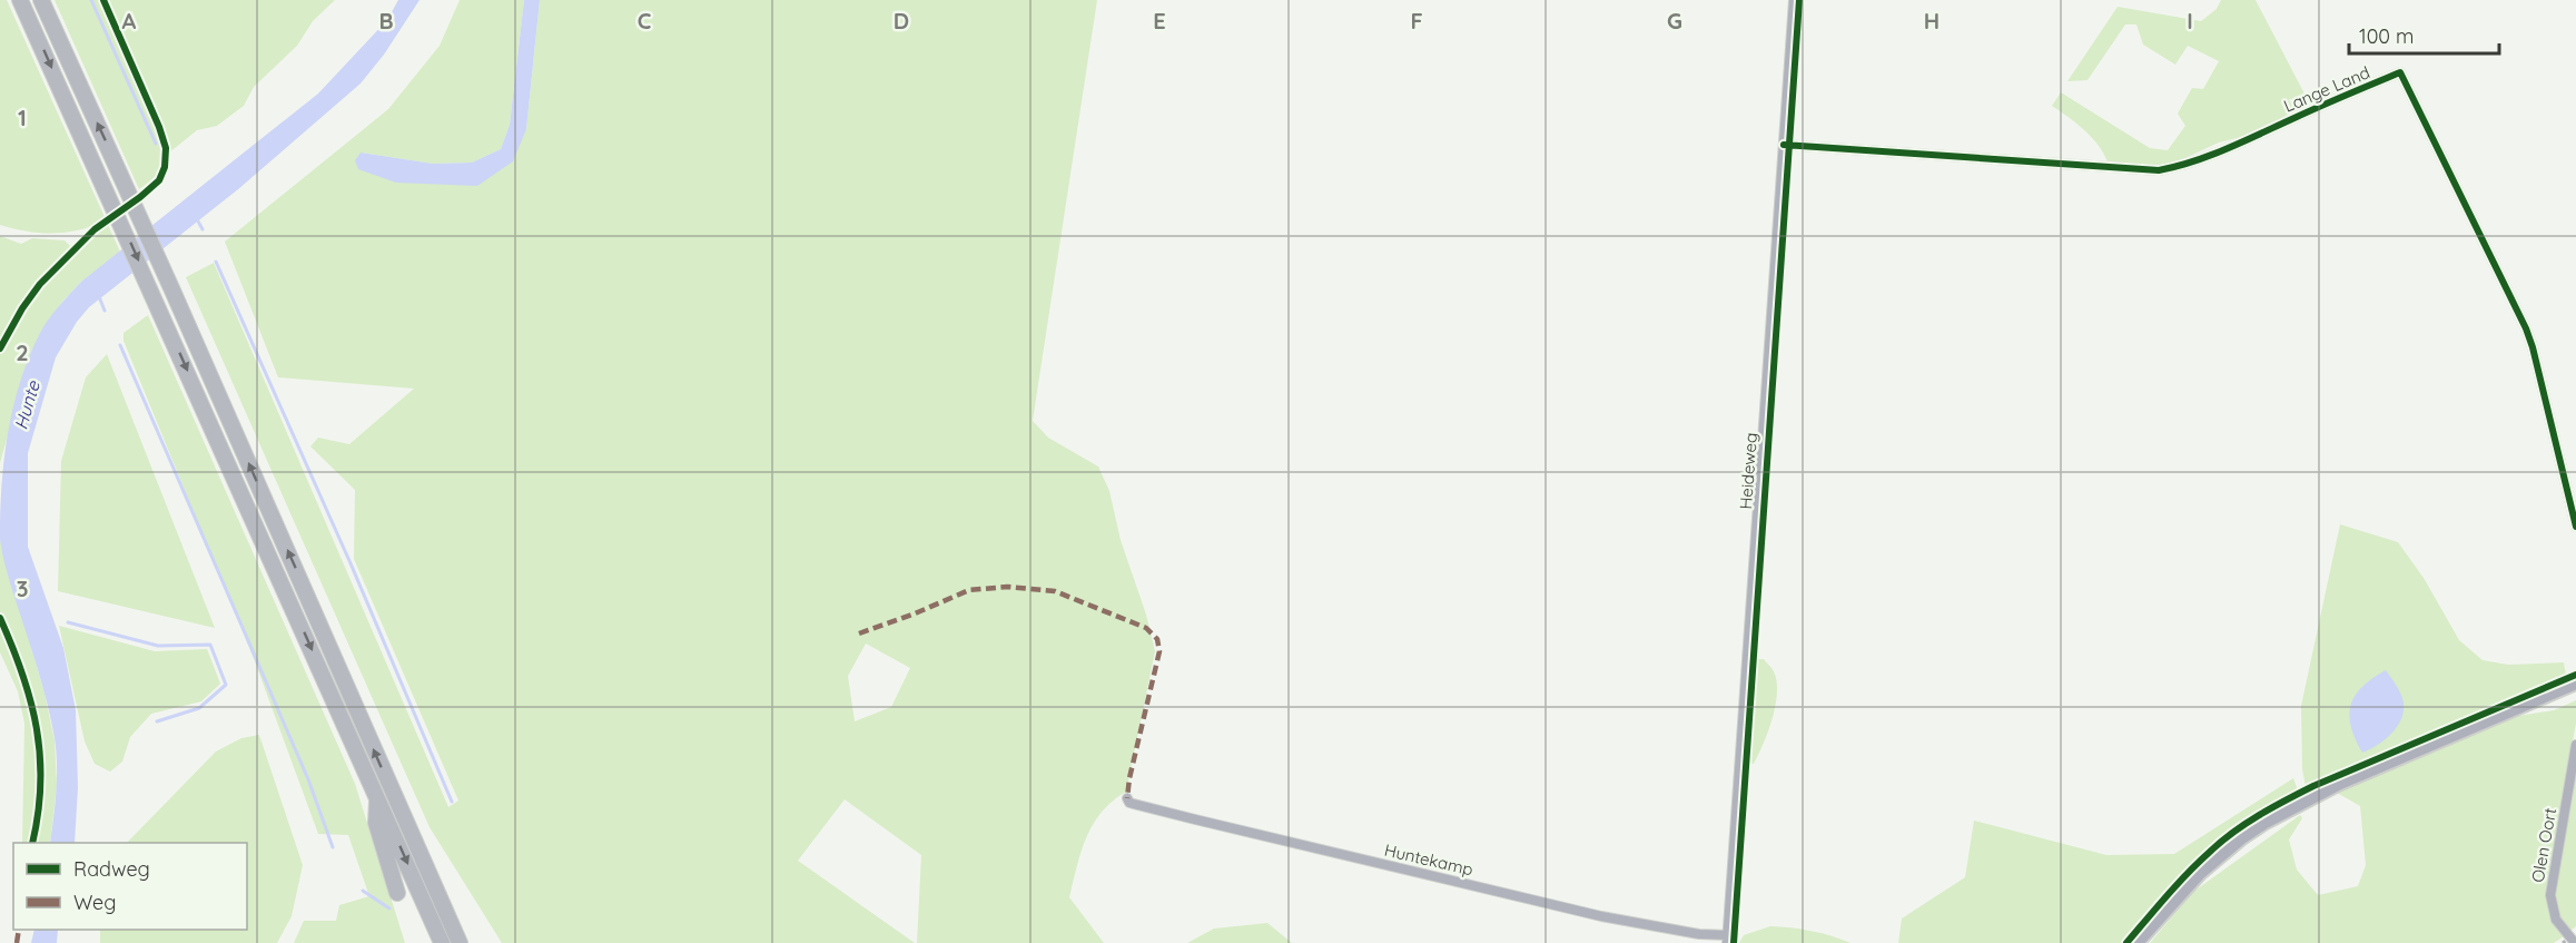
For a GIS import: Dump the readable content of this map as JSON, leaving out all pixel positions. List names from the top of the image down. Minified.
{"streets":{"street":["Lange Land","Heideweg","Olen Oort","Huntekamp"]},"crossings":[["Lange Land","Heideweg"],["Heideweg","Huntekamp"]],"water":["Hunte"],"legend":["Radweg","Weg"],"scale_bar":"100 m","grid":{"columns":["A","B","C","D","E","F","G","H","I"],"rows":["1","2","3"]}}
